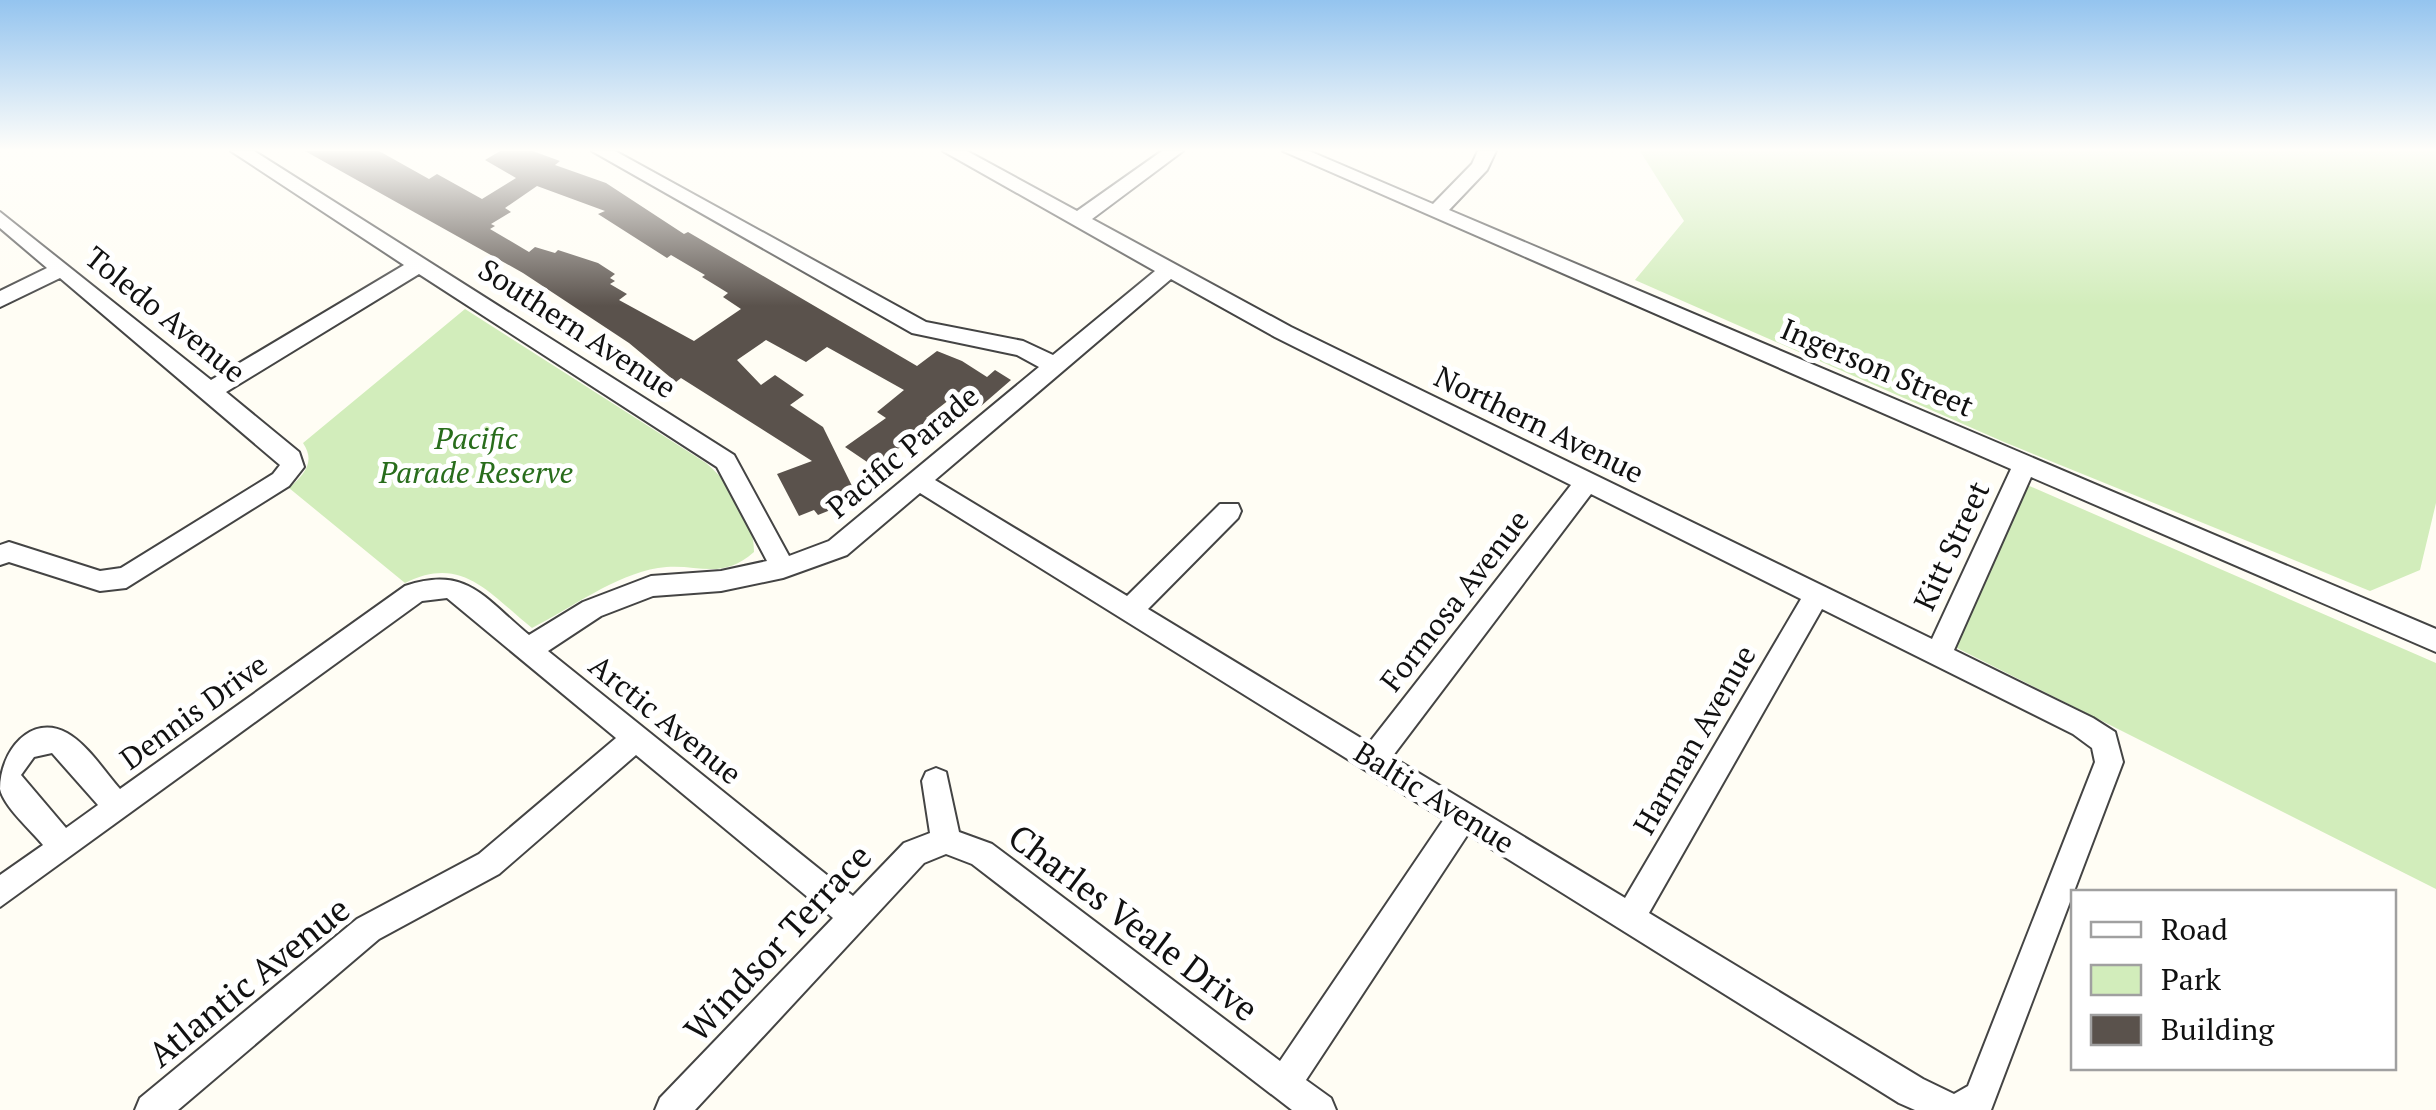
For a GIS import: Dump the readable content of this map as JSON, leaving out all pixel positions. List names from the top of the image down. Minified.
{"streets":{"street":["Toledo Avenue","Southern Avenue","Ingerson Street","Northern Avenue","Pacific Parade","Kitt Street","Formosa Avenue","Dennis Drive","Arctic Avenue","Harman Avenue","Baltic Avenue","Charles Veale Drive","Windsor Terrace","Atlantic Avenue"]},"crossings":[["Southern Avenue","Pacific Parade"],["Ingerson Street","Kitt Street"],["Northern Avenue","Pacific Parade"],["Northern Avenue","Kitt Street"],["Northern Avenue","Formosa Avenue"],["Northern Avenue","Harman Avenue"],["Northern Avenue","Baltic Avenue"],["Pacific Parade","Arctic Avenue"],["Pacific Parade","Baltic Avenue"],["Formosa Avenue","Baltic Avenue"],["Dennis Drive","Arctic Avenue"],["Arctic Avenue","Windsor Terrace"],["Arctic Avenue","Atlantic Avenue"],["Harman Avenue","Baltic Avenue"],["Charles Veale Drive","Windsor Terrace"]],"parks":["Pacific Parade Reserve"],"legend":["Road","Park","Building"]}
